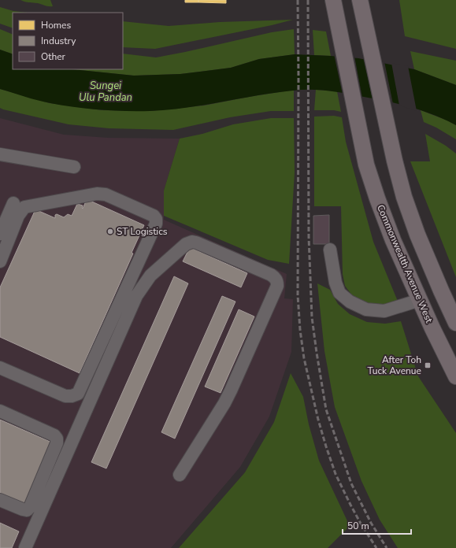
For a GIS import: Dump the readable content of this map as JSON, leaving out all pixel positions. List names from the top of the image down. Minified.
{"streets":{"main road":["Commonwealth Avenue West"]},"water":["Sungei Ulu Pandan"],"places":{"other":["ST Logistics"],"transit":["After Toh Tuck Avenue"]},"legend":["Homes","Industry","Other"],"scale_bar":"50 m"}
